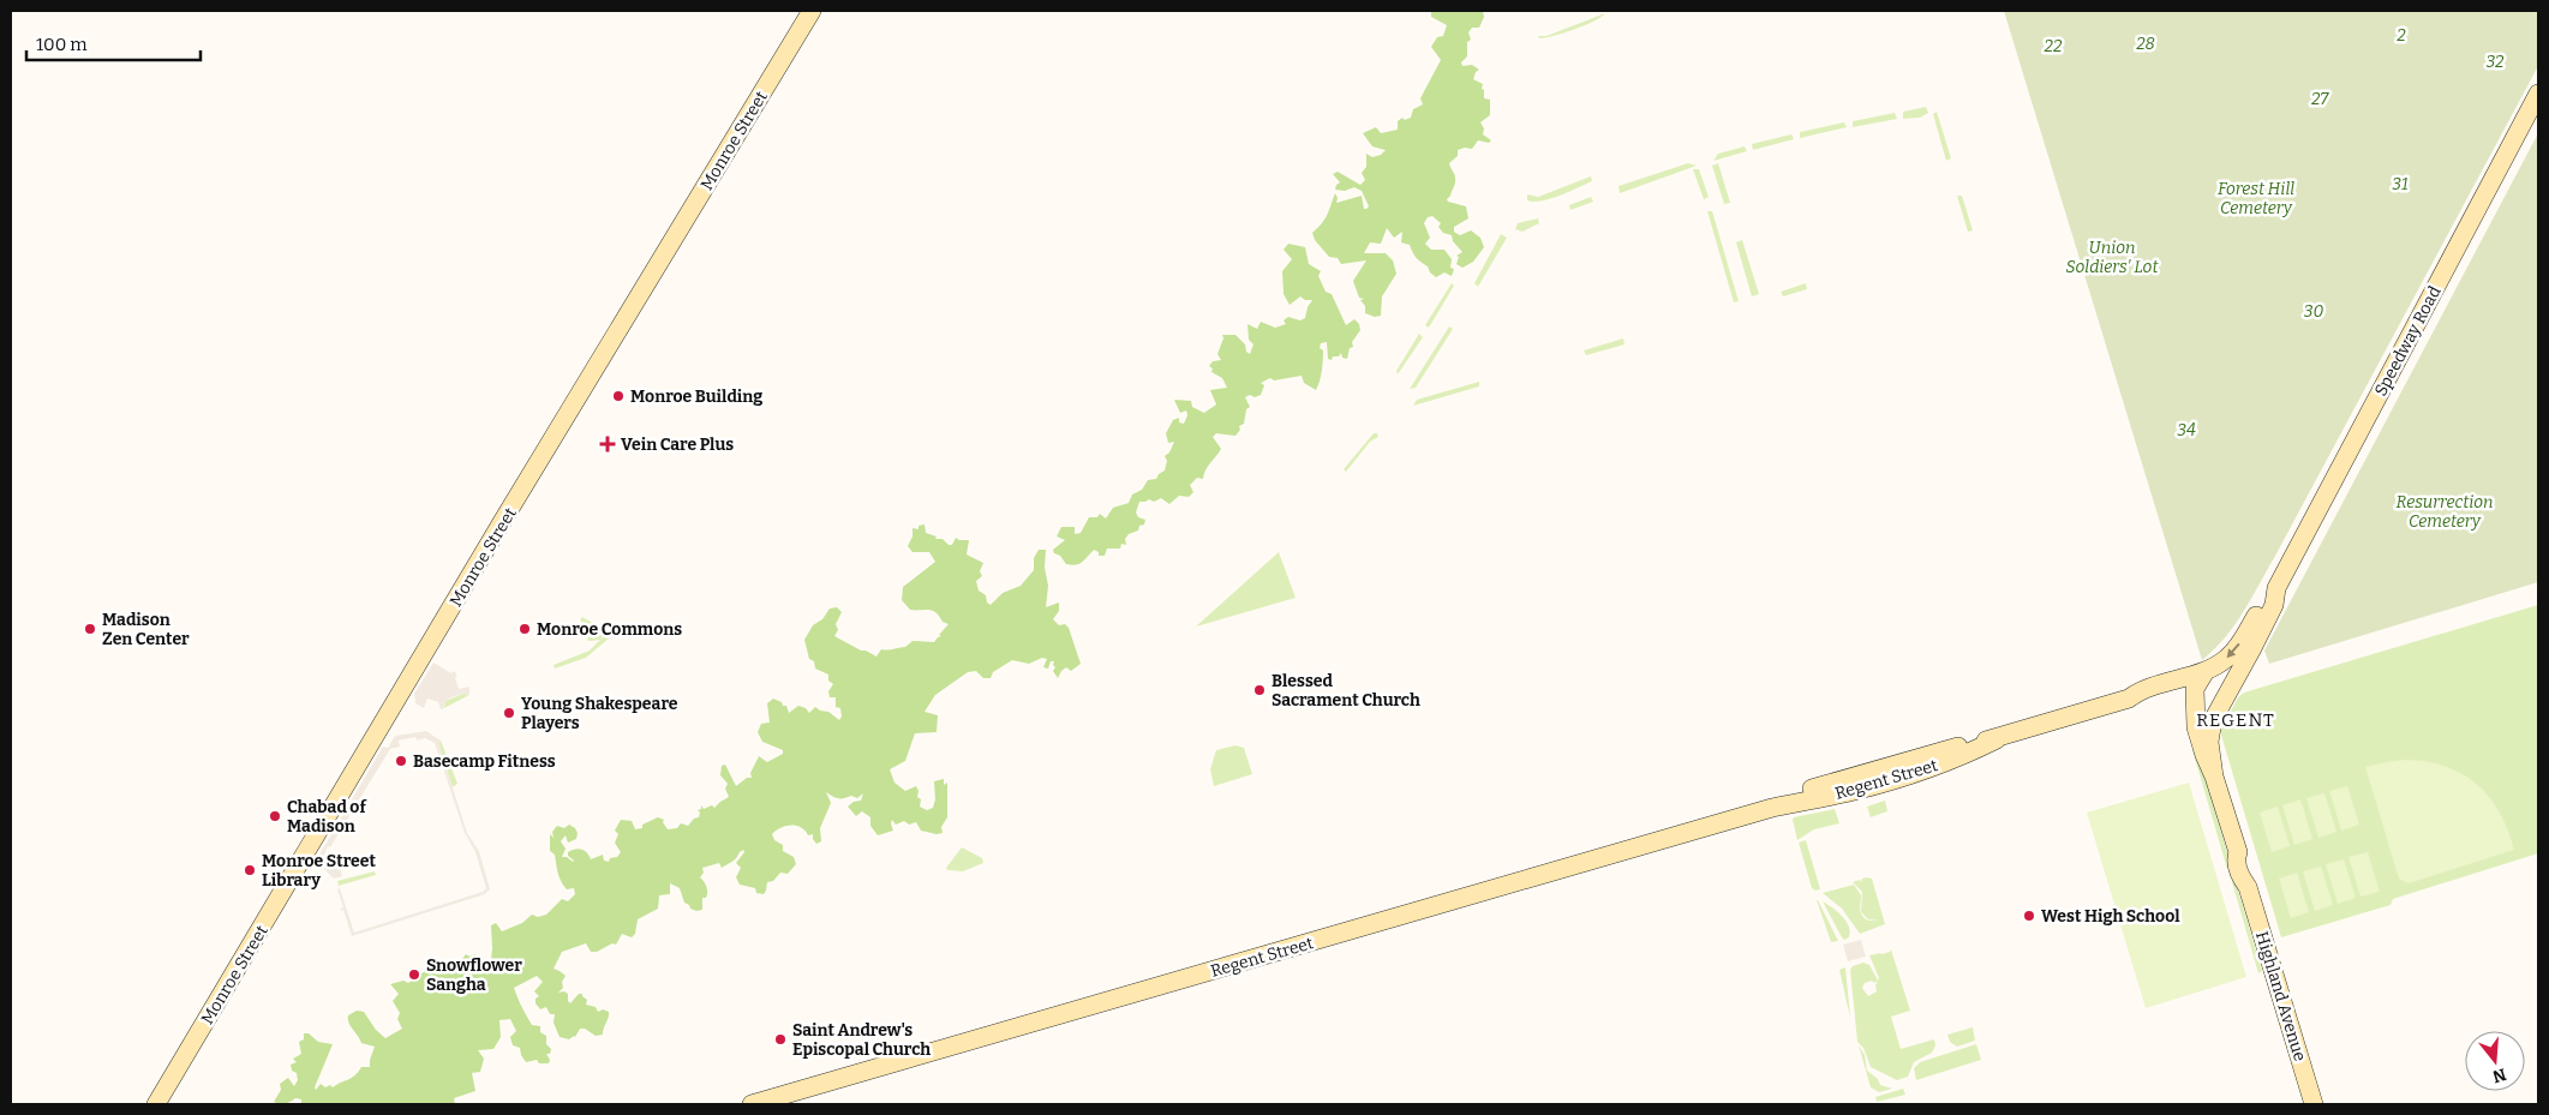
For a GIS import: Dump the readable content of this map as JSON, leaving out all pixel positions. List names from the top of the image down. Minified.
{"streets":{"main road":["Monroe Street","Speedway Road","Regent Street","Highland Avenue"]},"crossings":[["Speedway Road","Regent Street"],["Speedway Road","Highland Avenue"],["Regent Street","Highland Avenue"]],"districts":["REGENT"],"parks":["2","28","22","32","27","31","Forest Hill Cemetery","Union Soldiers' Lot","30","34","Resurrection Cemetery"],"places":{"other":["Monroe Building","Madison Zen Center","Monroe Commons","Blessed Sacrament Church","Young Shakespeare Players","Basecamp Fitness","Chabad of Madison","Monroe Street Library","West High School","Snowflower Sangha","Saint Andrew's Episcopal Church"],"health":["Vein Care Plus"]},"scale_bar":"100 m","north":"bottom"}
